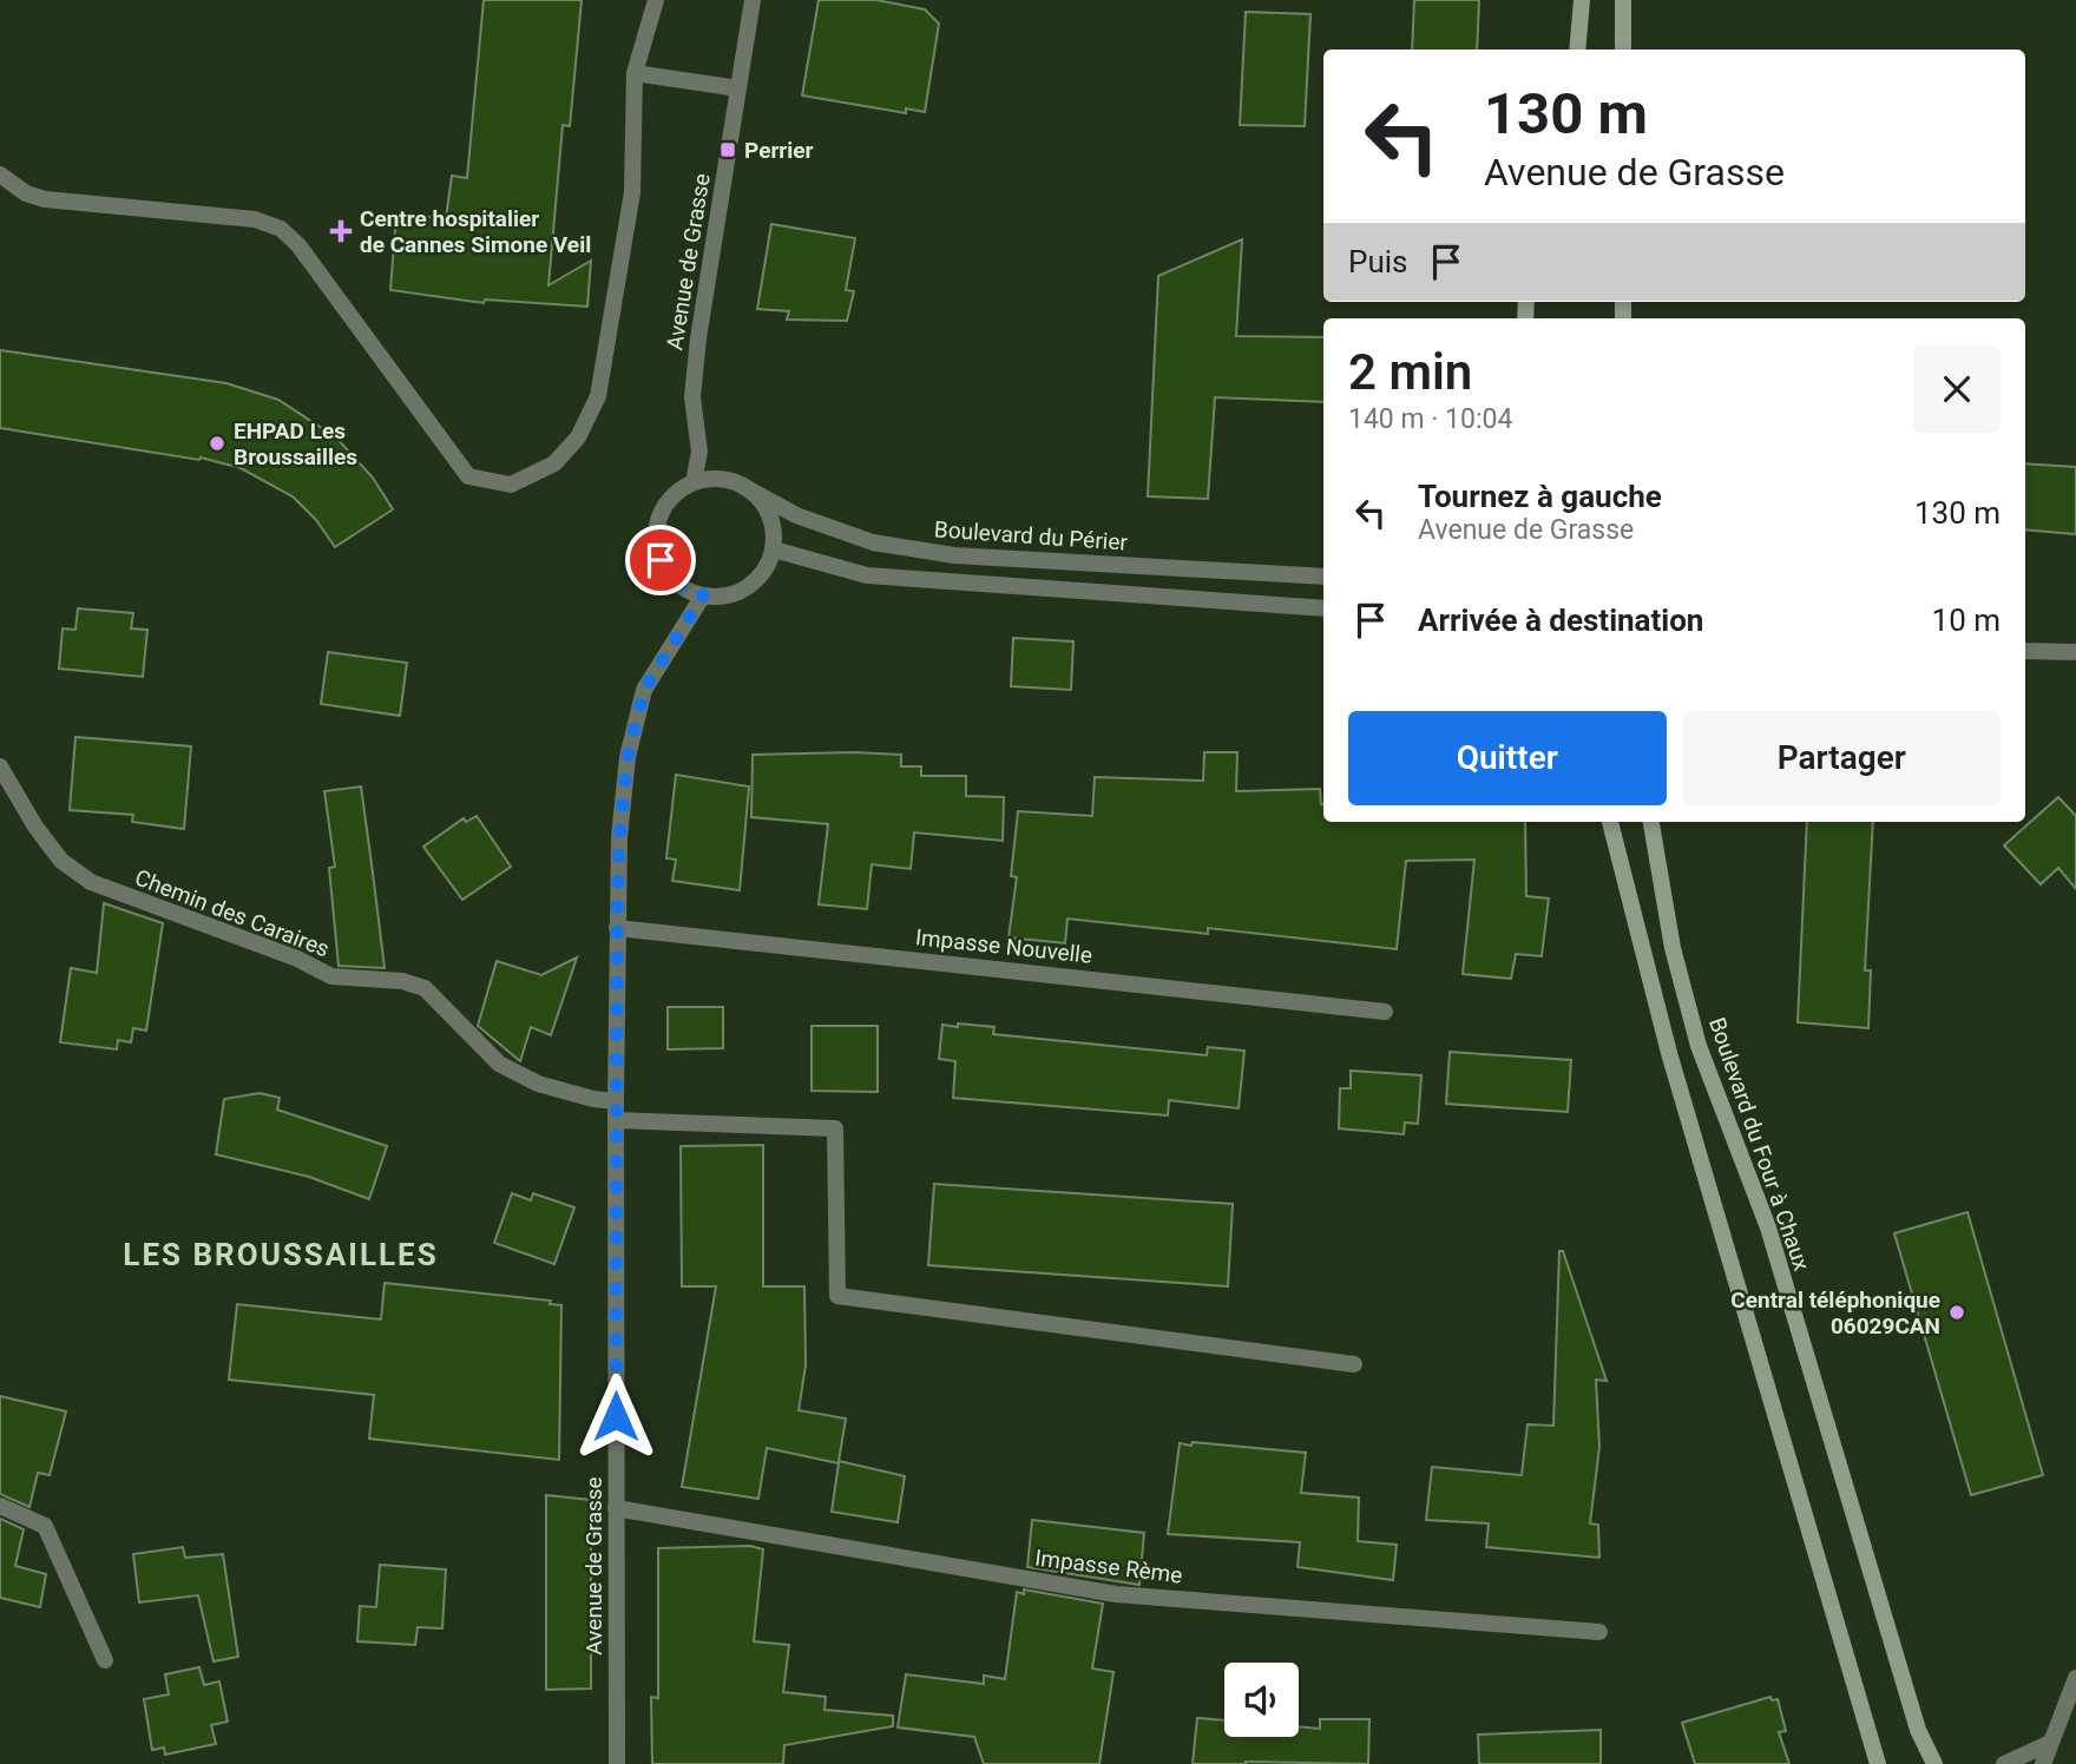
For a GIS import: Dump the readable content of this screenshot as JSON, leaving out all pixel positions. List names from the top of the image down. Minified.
{"streets":{"main road":["Boulevard du Four à Chaux"],"street":["Avenue de Grasse","Boulevard du Périer","Chemin des Caraires","Impasse Nouvelle","Impasse Rème"]},"crossings":[["Avenue de Grasse","Boulevard du Périer"],["Avenue de Grasse","Chemin des Caraires"],["Avenue de Grasse","Impasse Nouvelle"],["Avenue de Grasse","Impasse Rème"]],"districts":["LES BROUSSAILLES"],"places":{"transit":["Perrier"],"health":["Centre hospitalier de Cannes Simone Veil"],"other":["EHPAD Les Broussailles","Central téléphonique 06029CAN"]},"page":{"turn":["130 m","Avenue de Grasse"],"then":"Puis","heading":["2 min","140 m · 10:04"],"list":[{"name":"Tournez à gauche","note":"Avenue de Grasse","value":"130 m"},{"name":"Arrivée à destination","value":"10 m"}],"buttons":["Quitter","Partager"]}}
